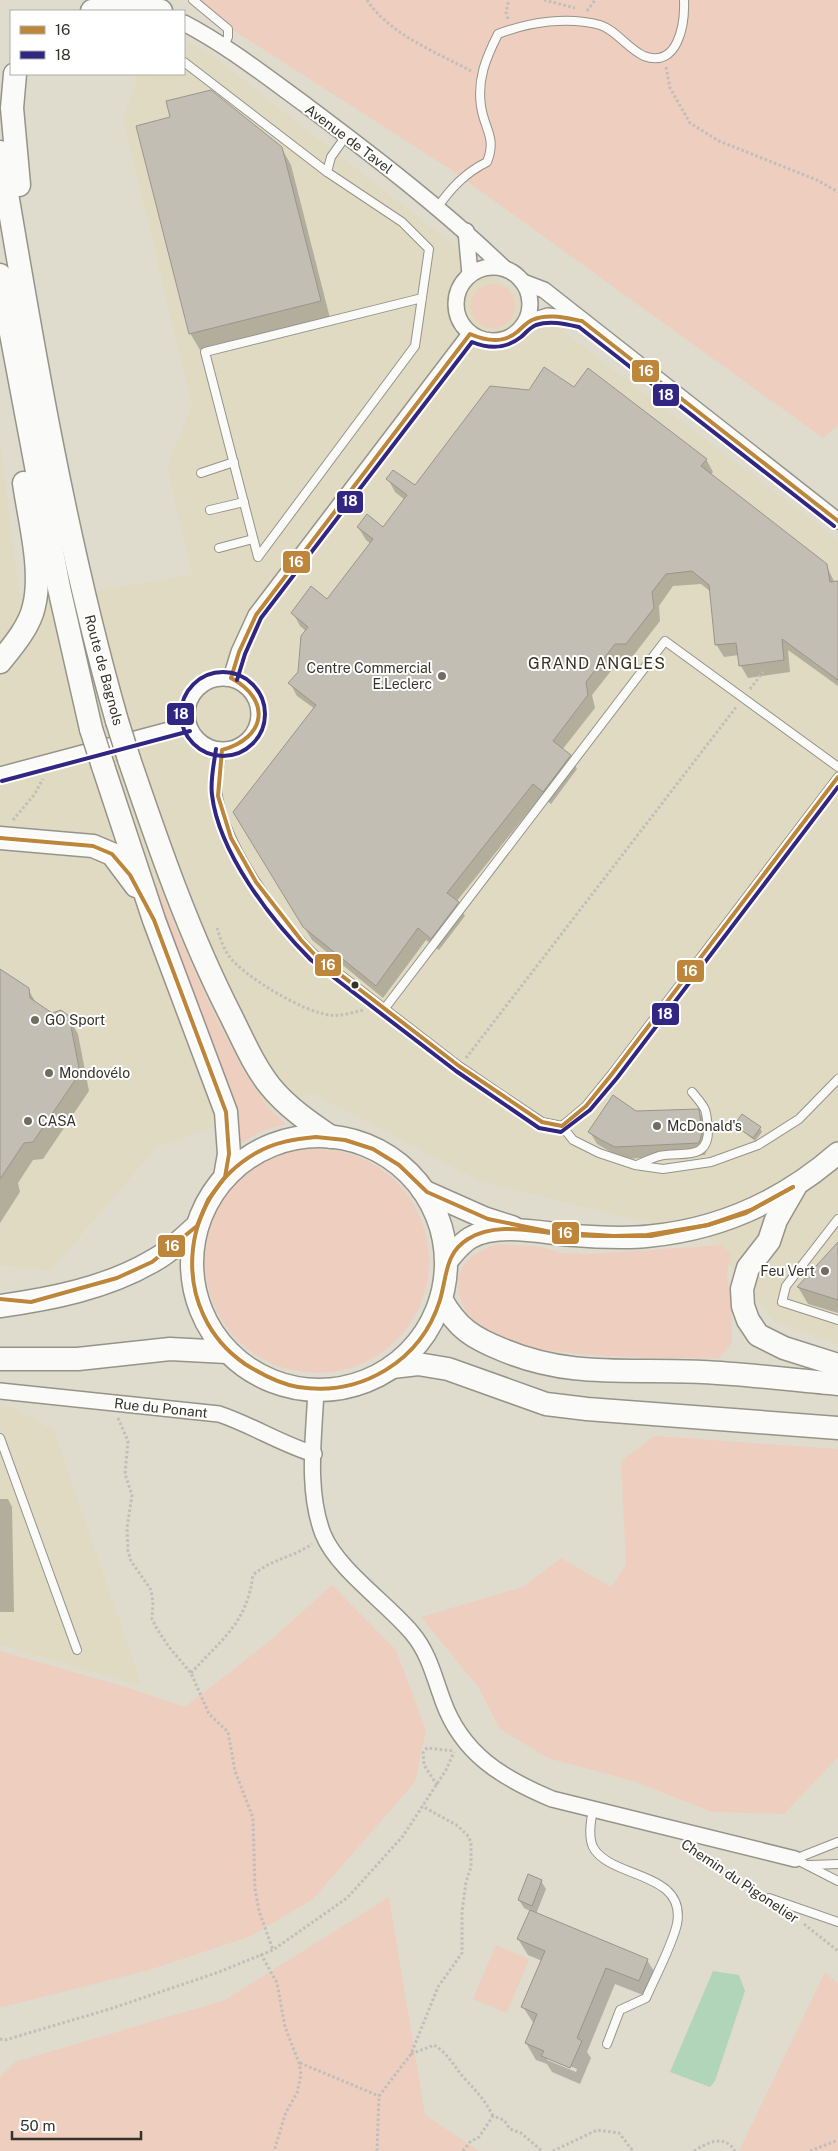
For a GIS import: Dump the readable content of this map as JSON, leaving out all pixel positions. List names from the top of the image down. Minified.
{"streets":{"main road":["Route de Bagnols"],"street":["Avenue de Tavel","Rue du Ponant","Chemin du Pigonelier"]},"crossings":[["Rue du Ponant","Chemin du Pigonelier"]],"districts":["GRAND ANGLES"],"places":["Centre Commercial E.Leclerc","GO Sport","Mondovélo","CASA","McDonald's","Feu Vert"],"lines":["transit line 16","transit line 18"],"legend":["16","18"],"scale_bar":"50 m"}
